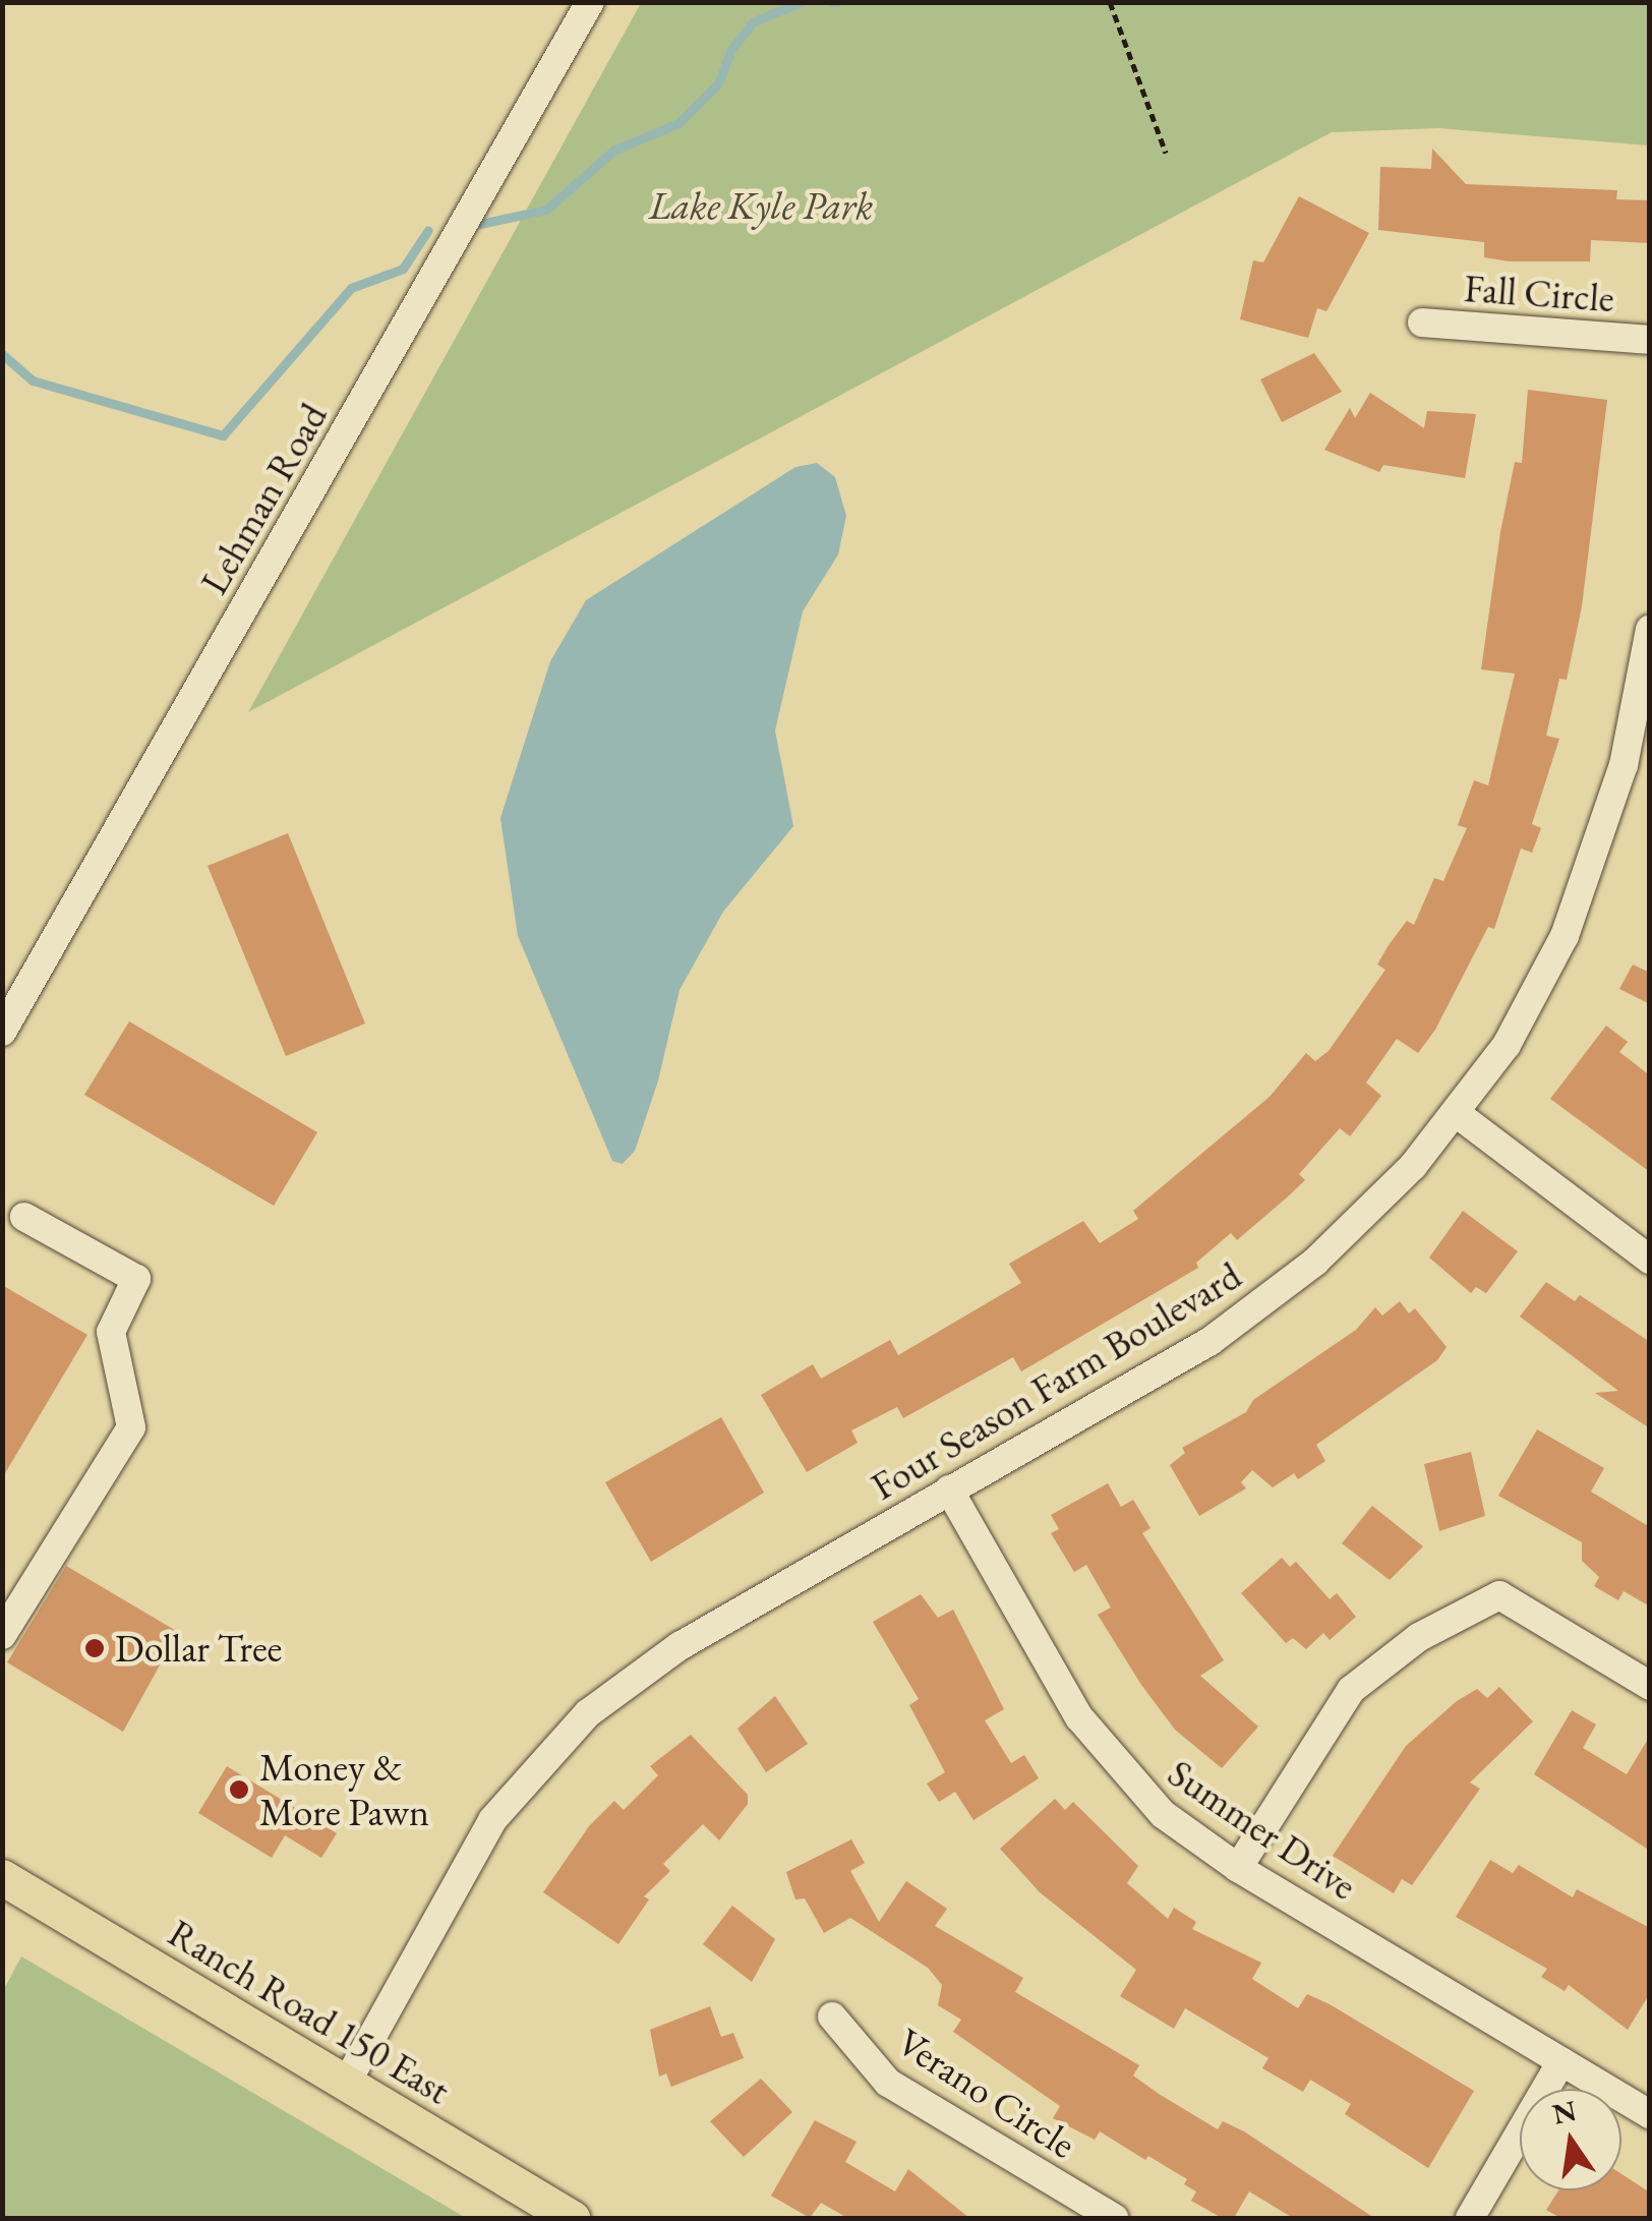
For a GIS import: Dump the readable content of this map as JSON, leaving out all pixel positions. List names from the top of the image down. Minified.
{"streets":{"main road":["Ranch Road 150 East"],"street":["Fall Circle","Lehman Road","Four Season Farm Boulevard","Summer Drive","Verano Circle"]},"crossings":[["Four Season Farm Boulevard","Summer Drive"],["Four Season Farm Boulevard","Ranch Road 150 East"]],"parks":["Lake Kyle Park"],"places":["Dollar Tree","Money & More Pawn"],"north":"top"}
